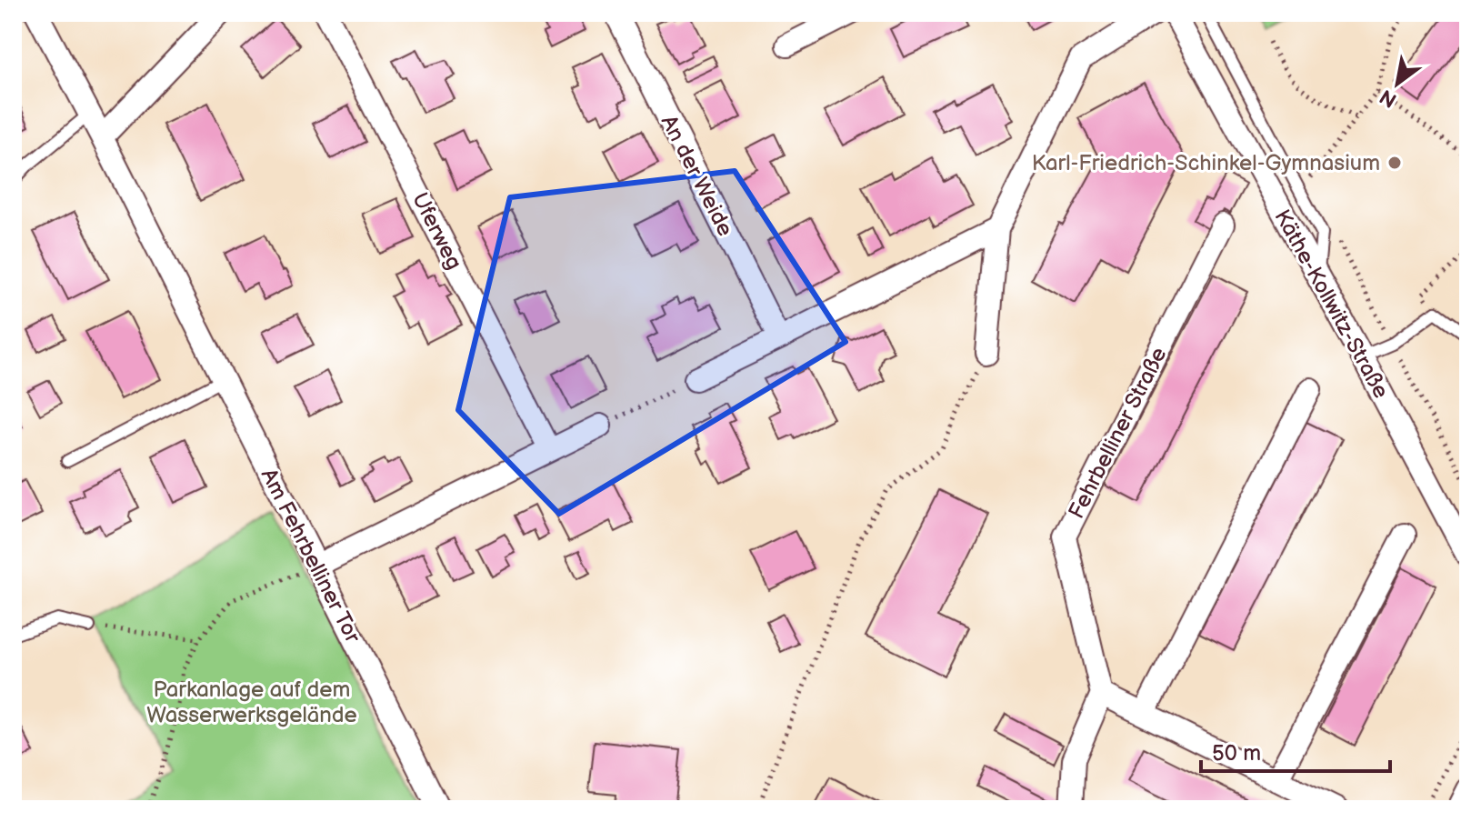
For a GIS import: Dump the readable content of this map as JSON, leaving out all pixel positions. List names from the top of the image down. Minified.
{"streets":{"street":["An der Weide","Uferweg","Käthe-Kollwitz-Straße","Fehrbelliner Straße","Am Fehrbelliner Tor"]},"parks":["Parkanlage auf dem Wasserwerksgelände"],"places":["Karl-Friedrich-Schinkel-Gymnasium"],"scale_bar":"50 m","north":"bottom left"}
